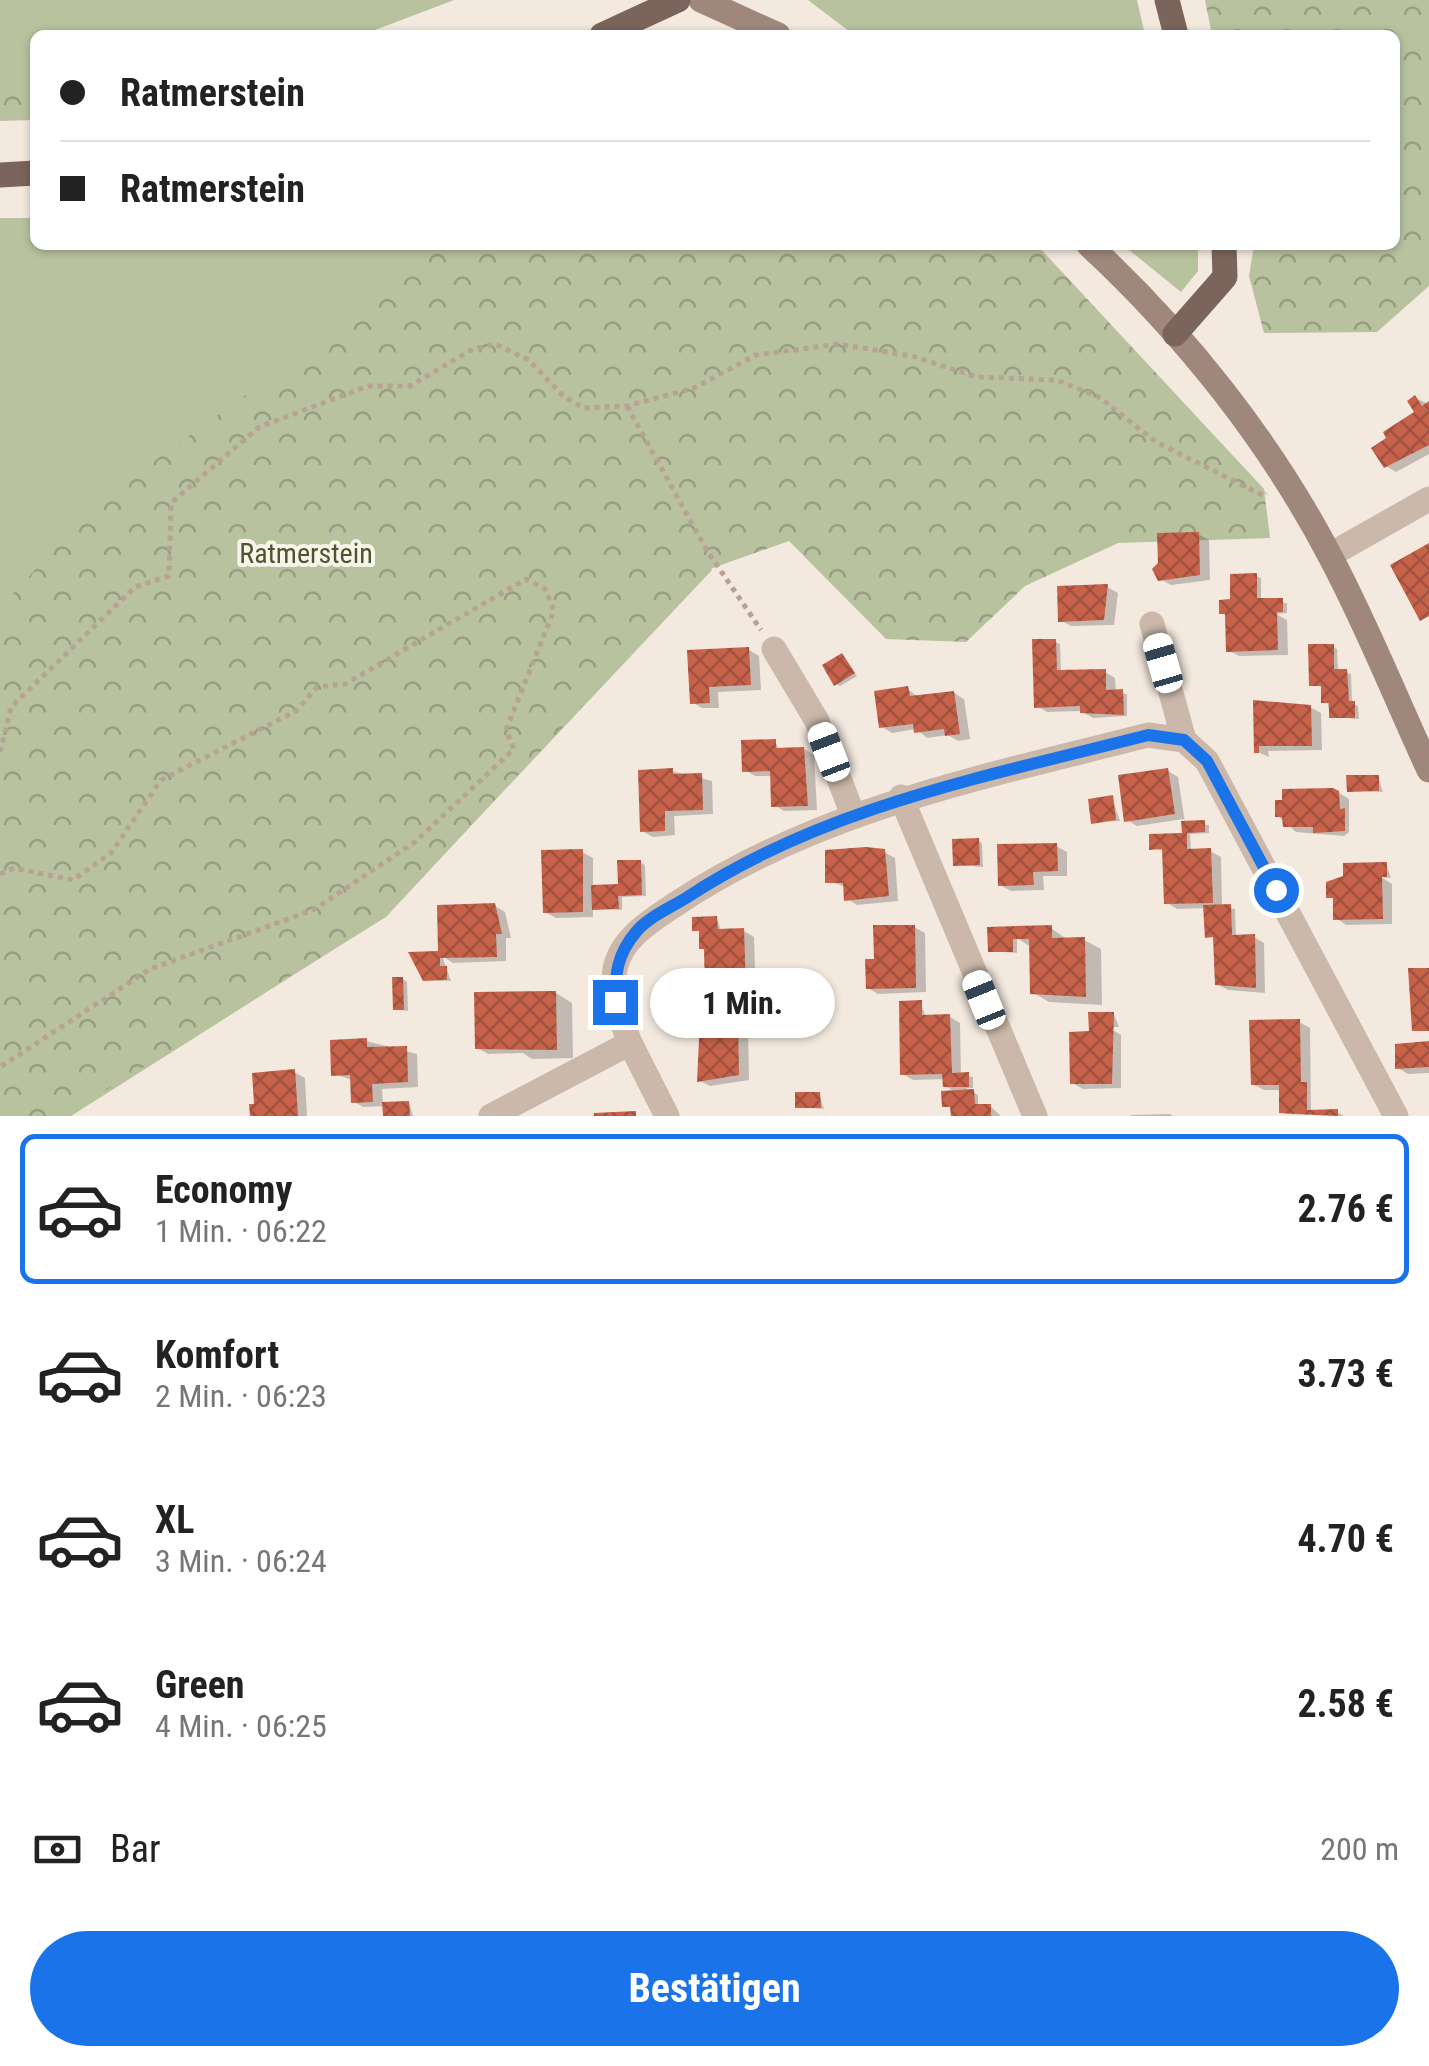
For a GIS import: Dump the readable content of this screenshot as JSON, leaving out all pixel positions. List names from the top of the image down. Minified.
{"parks":["Ratmerstein"],"page":{"banner":["Ratmerstein","Ratmerstein"],"bubble":"1 Min.","list":[{"name":"Economy","note":"1 Min. · 06:22","value":"2.76 €"},{"name":"Komfort","note":"2 Min. · 06:23","value":"3.73 €"},{"name":"XL","note":"3 Min. · 06:24","value":"4.70 €"},{"name":"Green","note":"4 Min. · 06:25","value":"2.58 €"}],"pay":["Bar","200 m"],"buttons":"Bestätigen"}}
